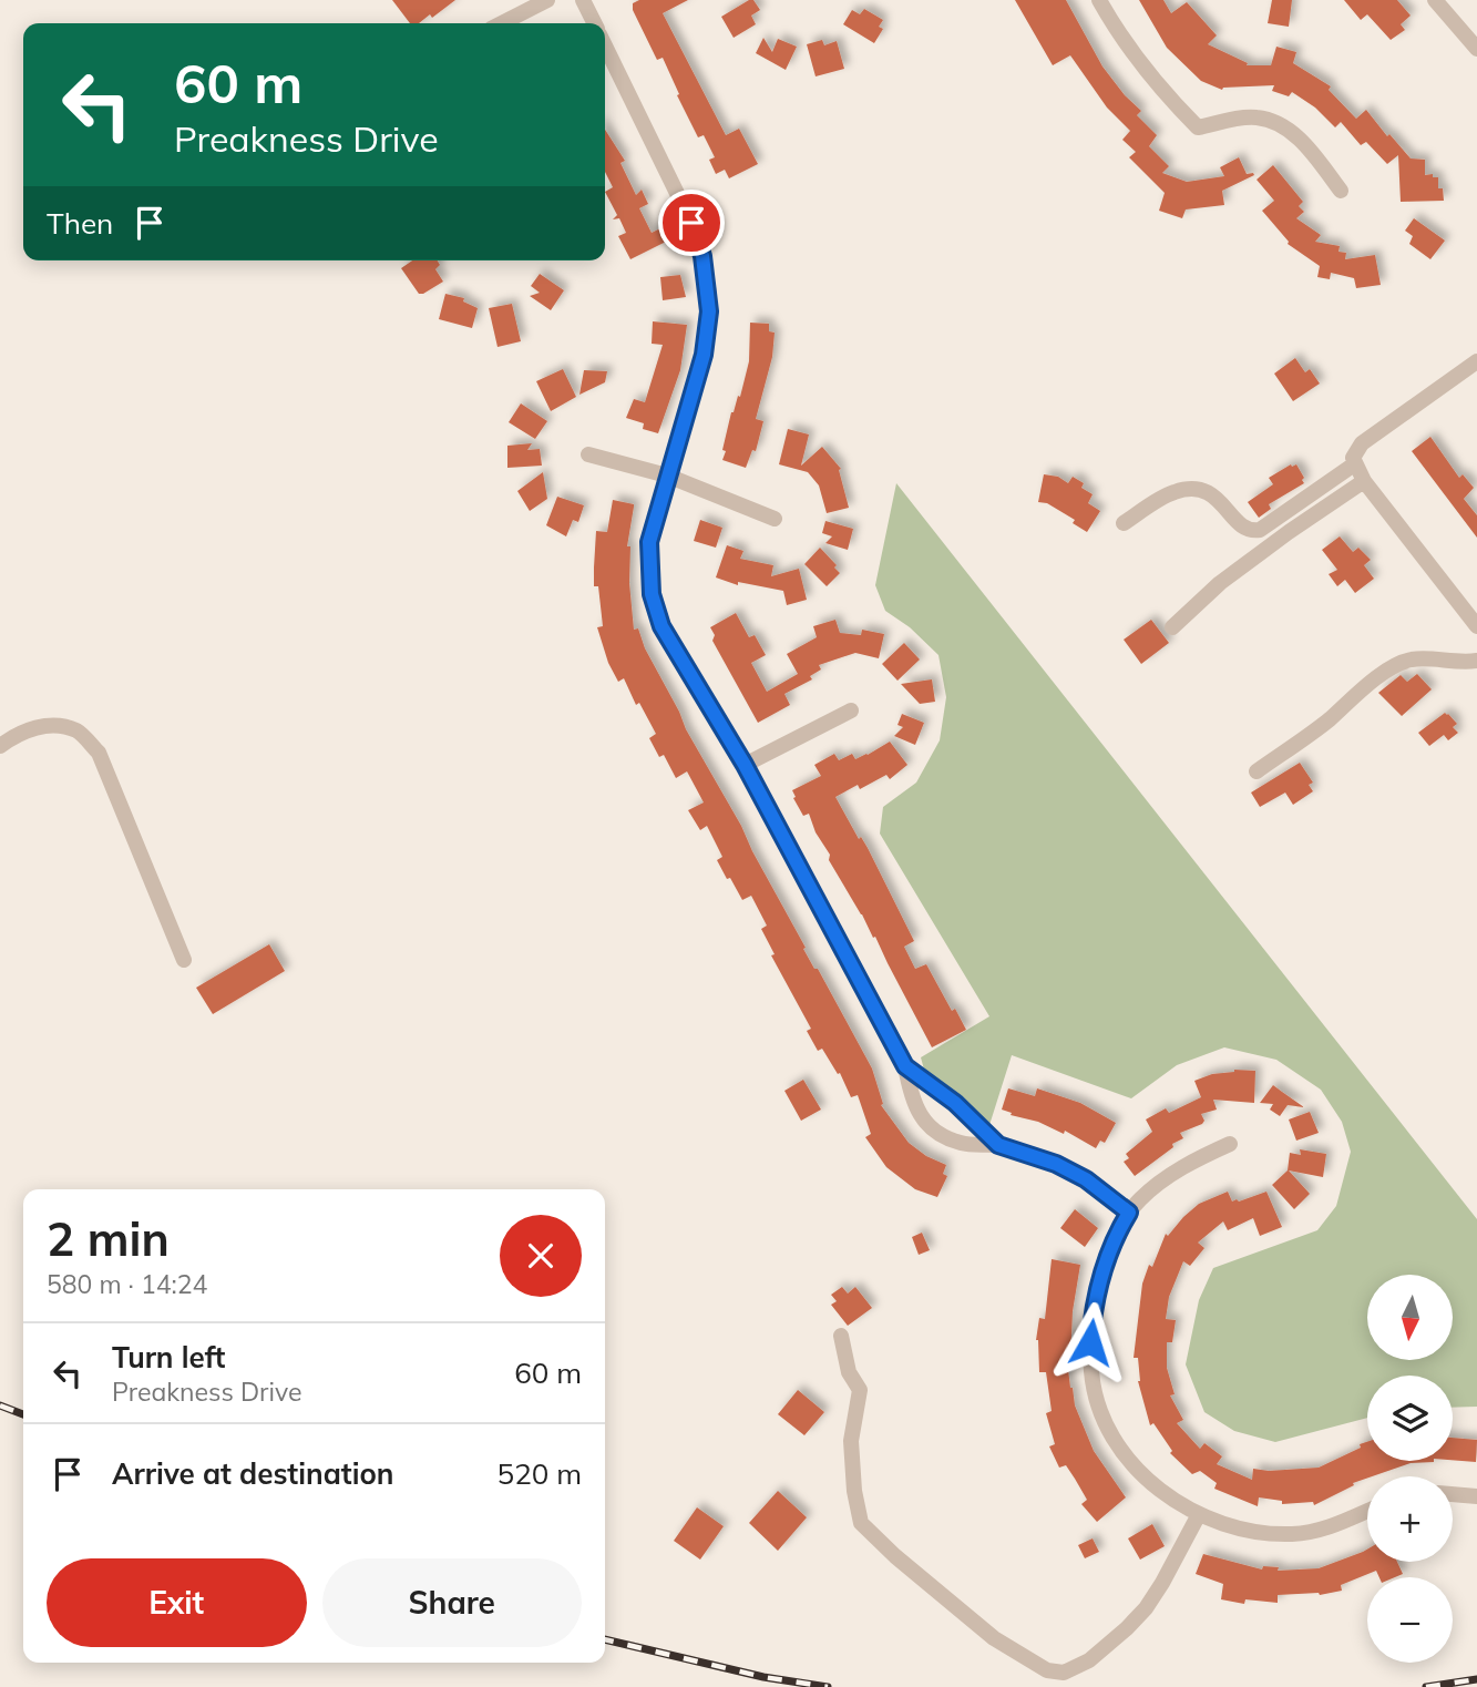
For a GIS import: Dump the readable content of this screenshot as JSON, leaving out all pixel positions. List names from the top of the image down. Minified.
{"north":"bottom","page":{"turn":["60 m","Preakness Drive"],"then":"Then","heading":["2 min","580 m · 14:24"],"map_buttons":["+","−"],"list":[{"name":"Turn left","note":"Preakness Drive","value":"60 m"},{"name":"Arrive at destination","value":"520 m"}],"buttons":["Exit","Share"]}}
